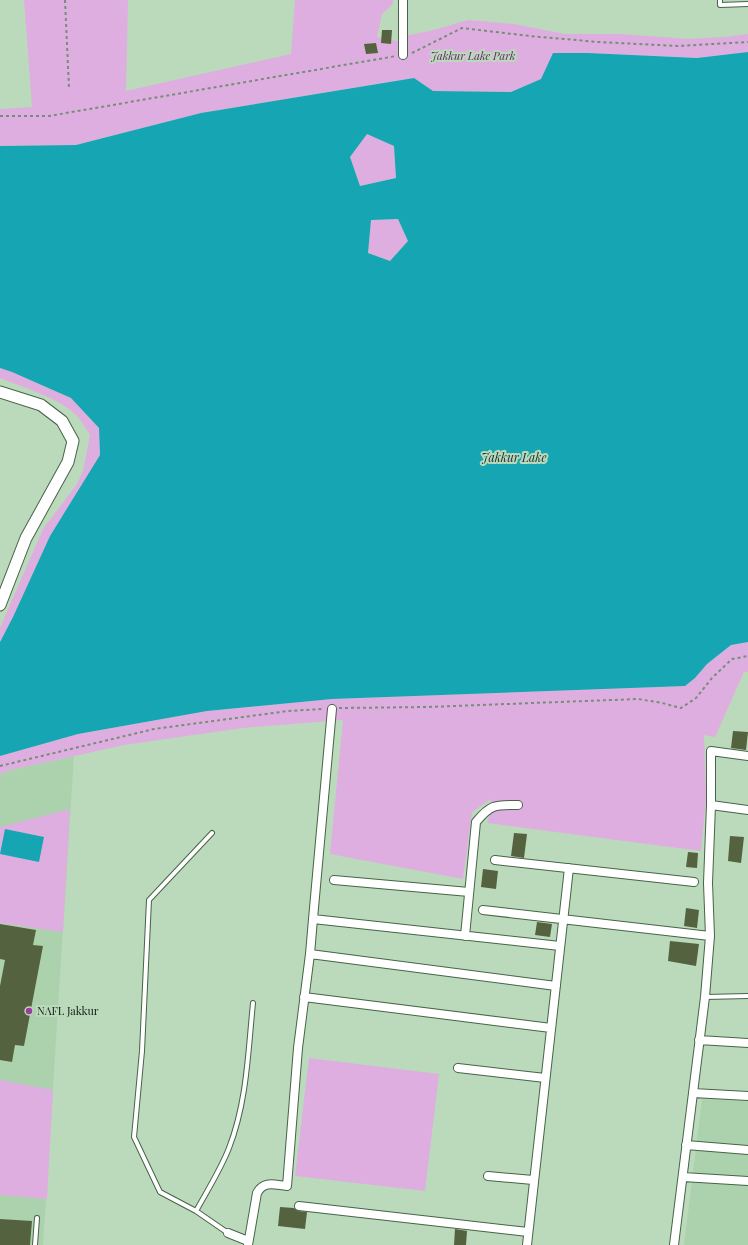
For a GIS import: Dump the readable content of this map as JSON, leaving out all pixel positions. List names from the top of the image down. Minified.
{"water":["Jakkur Lake"],"parks":["Jakkur Lake Park"],"places":["NAFL Jakkur"]}
